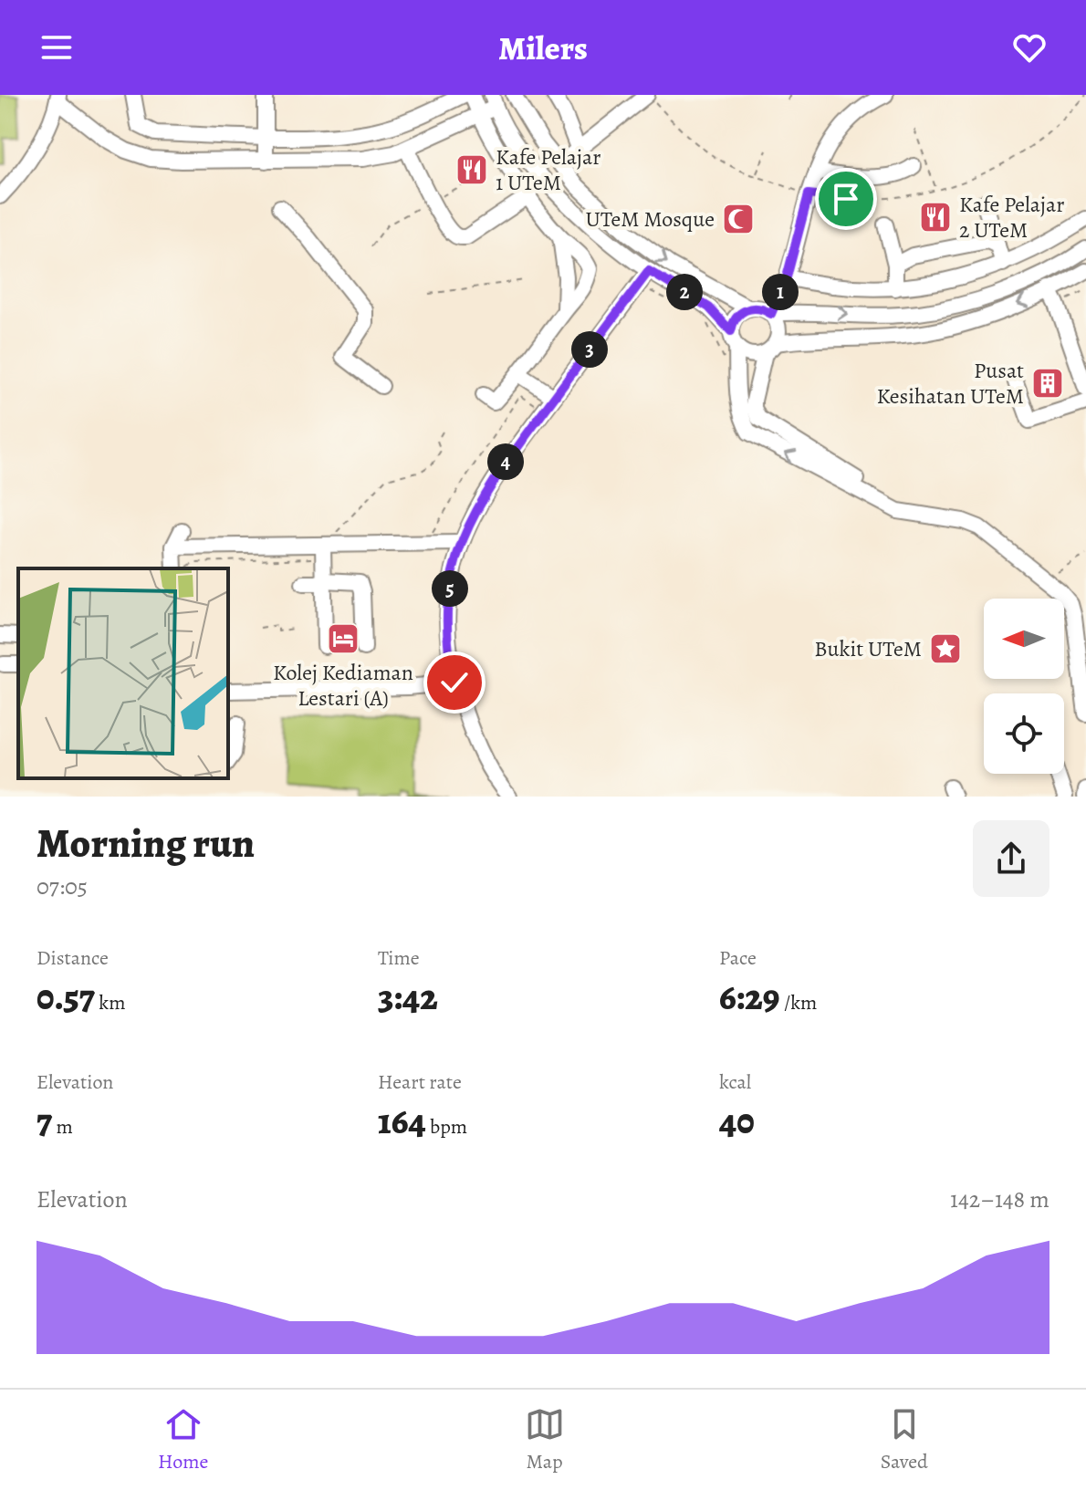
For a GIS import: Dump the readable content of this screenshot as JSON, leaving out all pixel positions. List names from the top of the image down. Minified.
{"places":{"restaurant":["Kafe Pelajar 1 UTeM","Kafe Pelajar 2 UTeM"],"mosque":["UTeM Mosque"],"building":["Pusat Kesihatan UTeM"],"hotel":["Kolej Kediaman Lestari (A)"],"place":["Bukit UTeM"]},"north":"left","page":{"header":"Milers","pins":["1","2","3","4","5"],"heading":["Morning run","07:05"],"stats":[["Distance","0.57 km"],["Time","3:42"],["Pace","6:29 /km"],["Elevation","7 m"],["Heart rate","164 bpm"],["kcal","40"]],"chart":["Elevation","142–148 m"],"tabs":["Home","Map","Saved"]}}
